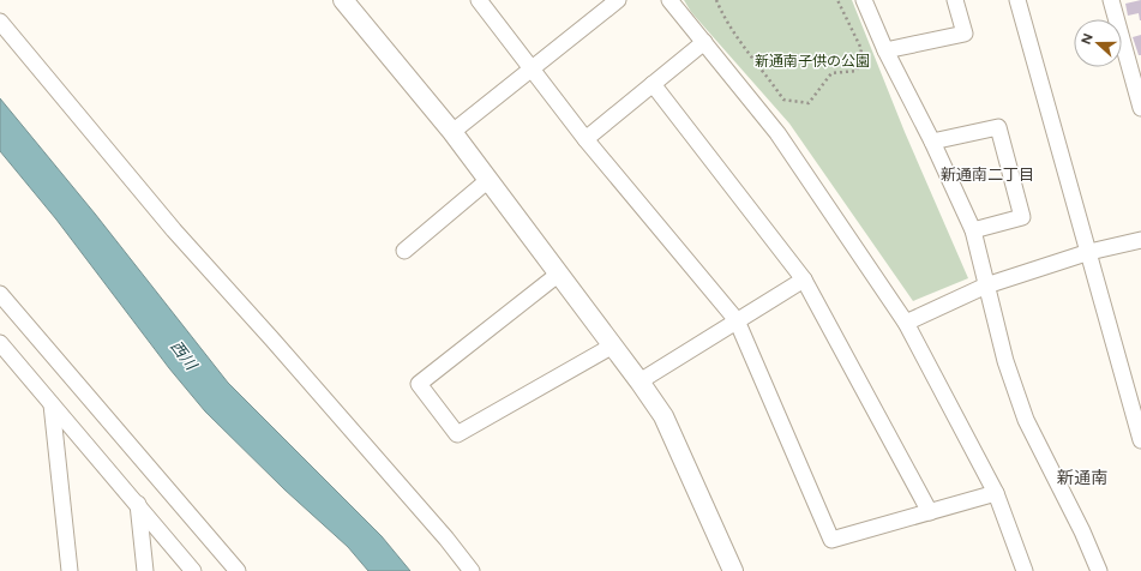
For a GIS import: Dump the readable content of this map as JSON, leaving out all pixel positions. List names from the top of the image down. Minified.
{"districts":["新通南二丁目","新通南"],"water":["西川"],"parks":["新通南子供の公園"],"north":"left"}
